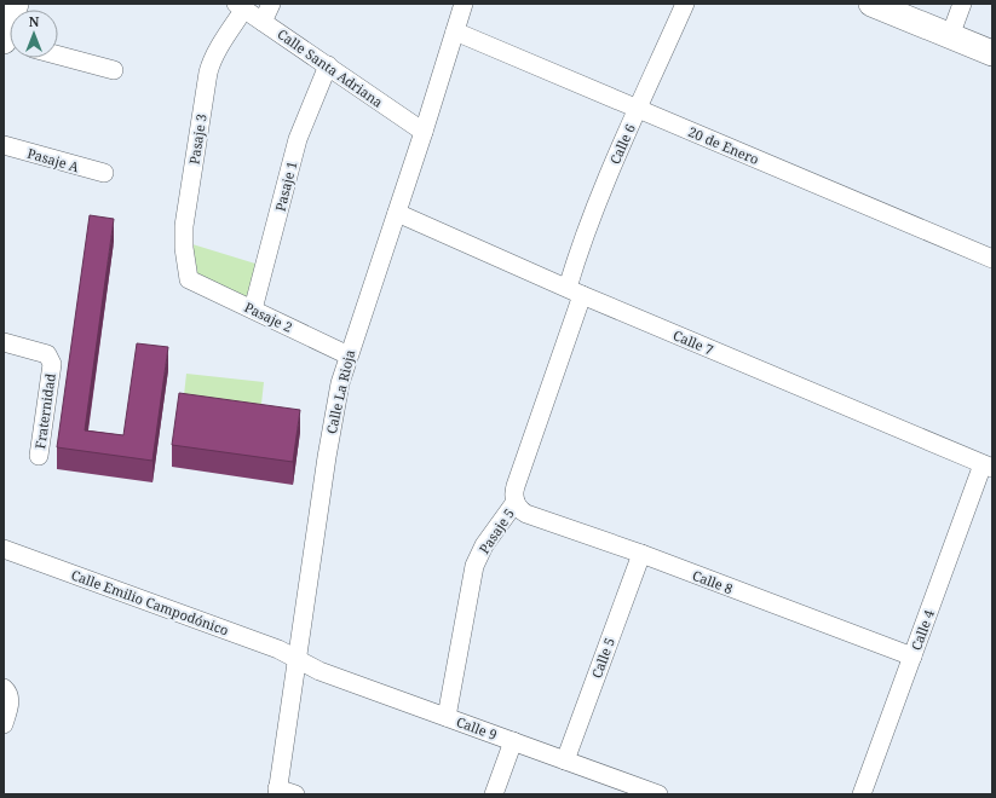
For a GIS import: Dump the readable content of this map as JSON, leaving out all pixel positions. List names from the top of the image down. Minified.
{"streets":{"street":["Calle Santa Adriana","Pasaje 3","Calle 6","20 de Enero","Pasaje A","Pasaje 1","Pasaje 2","Calle 7","Calle La Rioja","Fraternidad","Pasaje 5","Calle 8","Calle Emilio Campodónico","Calle 4","Calle 5","Calle 9"]},"crossings":[["Calle Santa Adriana","Pasaje 3"],["Calle Santa Adriana","Pasaje 1"],["Calle Santa Adriana","Calle La Rioja"],["Pasaje 3","Pasaje 2"],["Calle 6","20 de Enero"],["Calle 6","Calle 7"],["Calle 6","Pasaje 5"],["20 de Enero","Calle La Rioja"],["Pasaje 1","Pasaje 2"],["Pasaje 2","Calle La Rioja"],["Calle 7","Calle La Rioja"],["Calle 7","Pasaje 5"],["Calle 7","Calle 4"],["Calle La Rioja","Calle Emilio Campodónico"],["Calle La Rioja","Calle 9"],["Pasaje 5","Calle 8"],["Pasaje 5","Calle 9"],["Calle 8","Calle 4"],["Calle 8","Calle 5"],["Calle Emilio Campodónico","Calle 9"],["Calle 5","Calle 9"]],"north":"top"}
